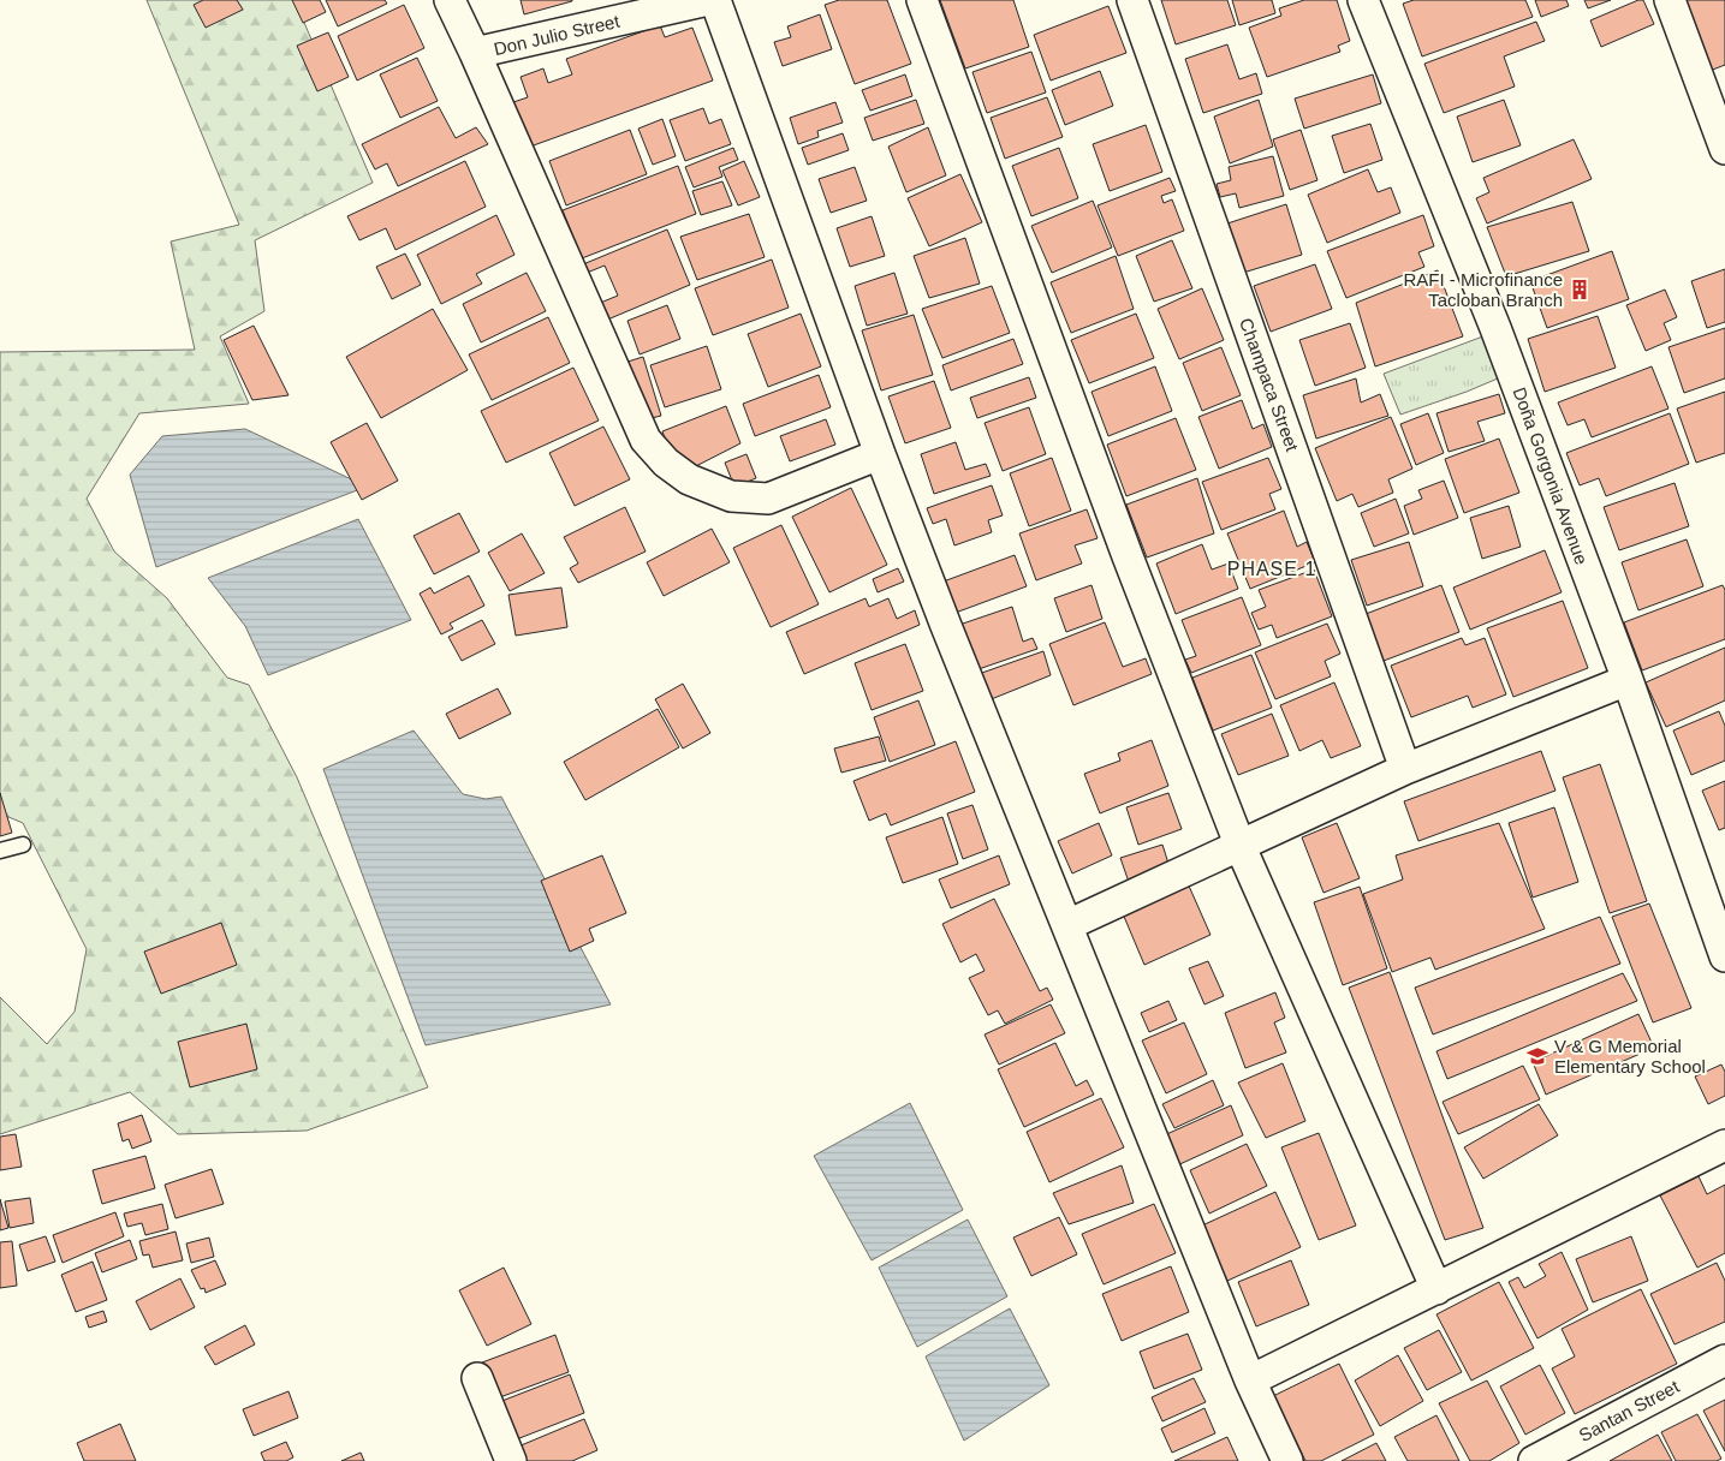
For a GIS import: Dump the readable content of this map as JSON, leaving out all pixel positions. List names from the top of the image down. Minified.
{"streets":{"street":["Don Julio Street","Champaca Street","Doña Gorgonia Avenue","Santan Street"]},"districts":["PHASE 1"],"places":{"building":["RAFI - Microfinance Tacloban Branch"],"school or university":["V & G Memorial Elementary School"]}}
